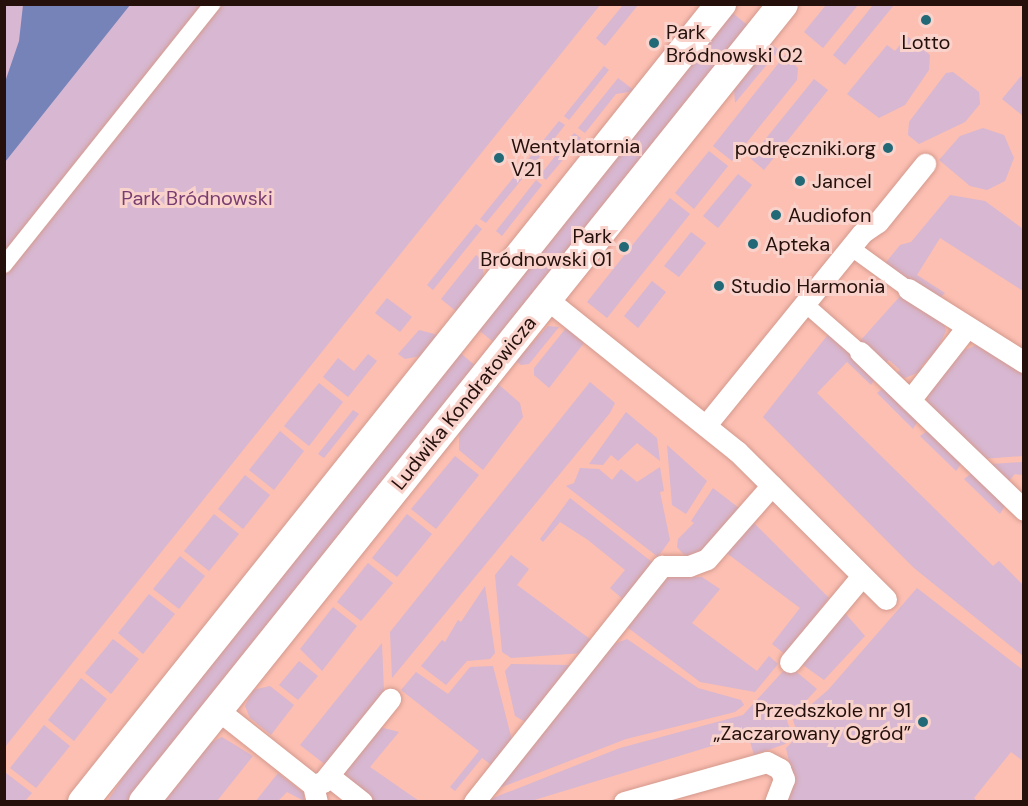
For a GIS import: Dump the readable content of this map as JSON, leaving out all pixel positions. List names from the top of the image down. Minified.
{"streets":{"main road":["Ludwika Kondratowicza"]},"parks":["Park Bródnowski"],"places":["Lotto","Park Bródnowski 02","podręczniki.org","Wentylatornia V21","Jancel","Audiofon","Apteka","Park Bródnowski 01","Studio Harmonia","Przedszkole nr 91 „Zaczarowany Ogród”"]}
